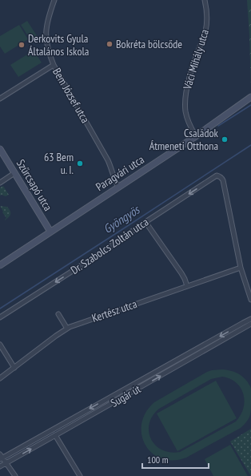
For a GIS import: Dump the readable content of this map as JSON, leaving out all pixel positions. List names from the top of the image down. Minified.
{"streets":{"street":["Váci Mihály utca","Bem József utca","Paragvári utca","Szűrcsapó utca","Dr. Szabolcs Zoltán utca","Kertész utca","Sugár út"]},"crossings":[["Váci Mihály utca","Paragvári utca"],["Bem József utca","Paragvári utca"],["Paragvári utca","Szűrcsapó utca"],["Dr. Szabolcs Zoltán utca","Kertész utca"]],"water":["Gyöngyös"],"places":["Bokréta bölcsőde","Derkovits Gyula Általános Iskola","Családok Átmeneti Otthona","63 Bem u. I."],"scale_bar":"100 m"}
